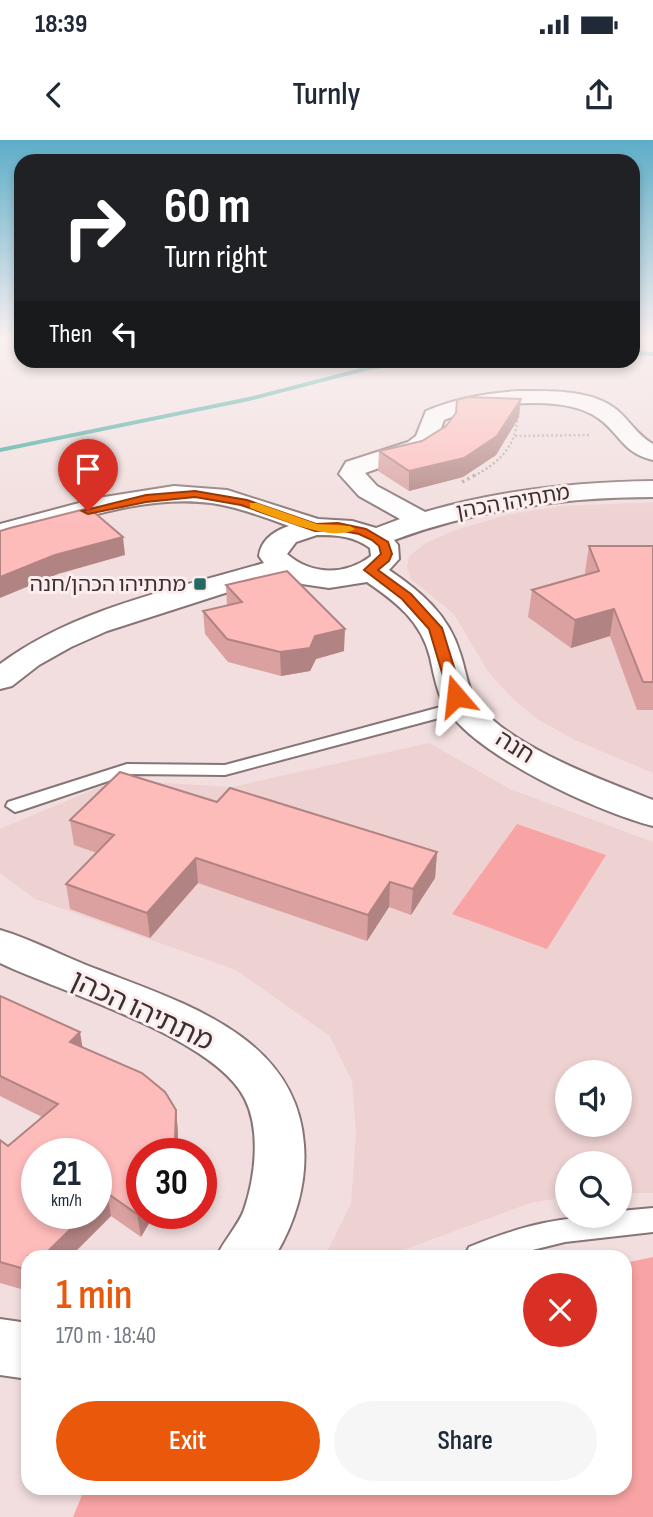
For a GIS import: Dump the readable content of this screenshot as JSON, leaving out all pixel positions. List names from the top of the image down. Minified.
{"streets":{"street":["מתתיהו הכהן","חנה"]},"places":{"transit":["מתתיהו הכהן/חנה"]},"page":{"status":"18:39","header":"Turnly","turn":["60 m","Turn right"],"then":"Then","speed":"21 km/h","limit":"30","heading":["1 min","170 m · 18:40"],"buttons":["Exit","Share"]}}
